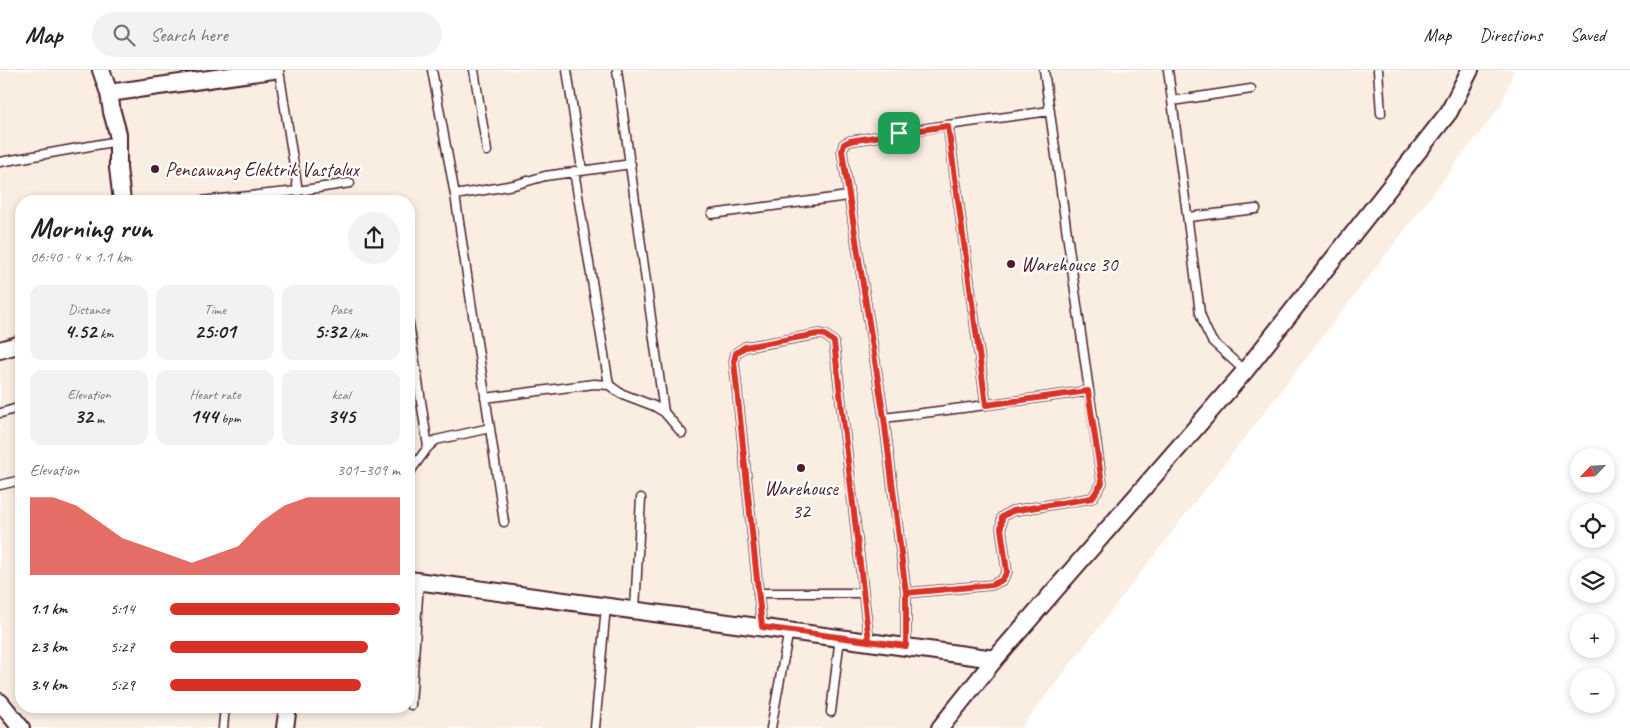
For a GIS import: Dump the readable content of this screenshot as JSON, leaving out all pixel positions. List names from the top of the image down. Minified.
{"places":["Pencawang Elektrik Vastalux","Warehouse 30","Warehouse 32"],"north":"bottom left","page":{"header":"Map","search":"Search here","nav":["Map","Directions","Saved"],"heading":["Morning run","06:40 · 4 × 1.1 km"],"stats":[["Distance","4.52 km"],["Time","25:01"],["Pace","5:32 /km"],["Elevation","32 m"],["Heart rate","144 bpm"],["kcal","345"]],"map_buttons":["+","−"],"chart":["Elevation","301–309 m"],"list":[{"name":"1.1 km","note":"5:14"},{"name":"2.3 km","note":"5:27"},{"name":"3.4 km","note":"5:29"}]}}
